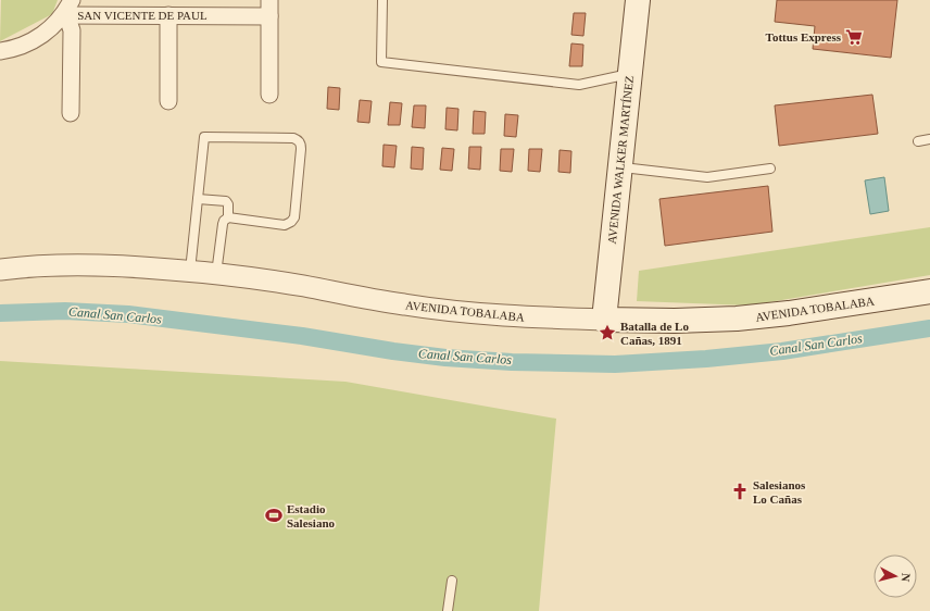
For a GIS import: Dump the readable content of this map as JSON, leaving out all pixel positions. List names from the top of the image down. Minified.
{"streets":{"main road":["AVENIDA WALKER MARTÍNEZ","AVENIDA TOBALABA"],"street":["SAN VICENTE DE PAUL"]},"crossings":[["AVENIDA WALKER MARTÍNEZ","AVENIDA TOBALABA"]],"water":["Canal San Carlos"],"places":{"supermarket":["Tottus Express"],"place":["Batalla de Lo Cañas, 1891"],"church":["Salesianos Lo Cañas"],"sports":["Estadio Salesiano"]},"north":"right"}
